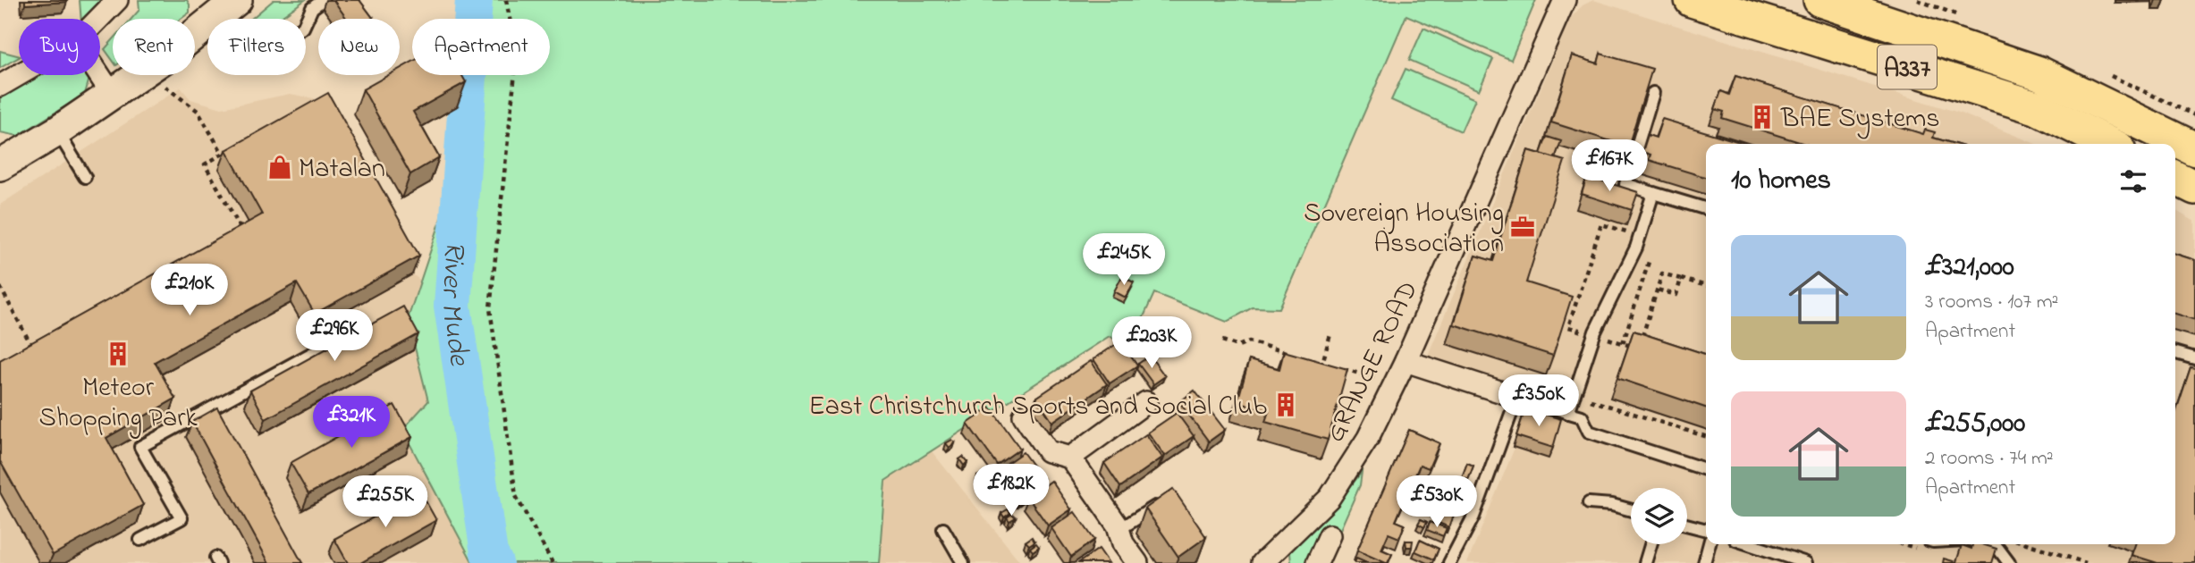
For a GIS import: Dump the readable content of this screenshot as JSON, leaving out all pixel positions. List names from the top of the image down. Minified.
{"streets":{"main road":["A337"],"street":["GRANGE ROAD"]},"water":["River Mude"],"places":{"building":["BAE Systems","Meteor Shopping Park","East Christchurch Sports and Social Club"],"shop":["Matalan"],"office":["Sovereign Housing Association"]},"page":{"chip":["Buy","Rent","Filters","New","Apartment"],"price":["£167K","£245K","£210K","£296K","£203K","£350K","£321K","£182K","£255K","£530K"],"heading":"10 homes","list":[{"name":"£321,000","note":"3 rooms · 107 m² · Apartment"},{"name":"£255,000","note":"2 rooms · 74 m² · Apartment"}]}}
